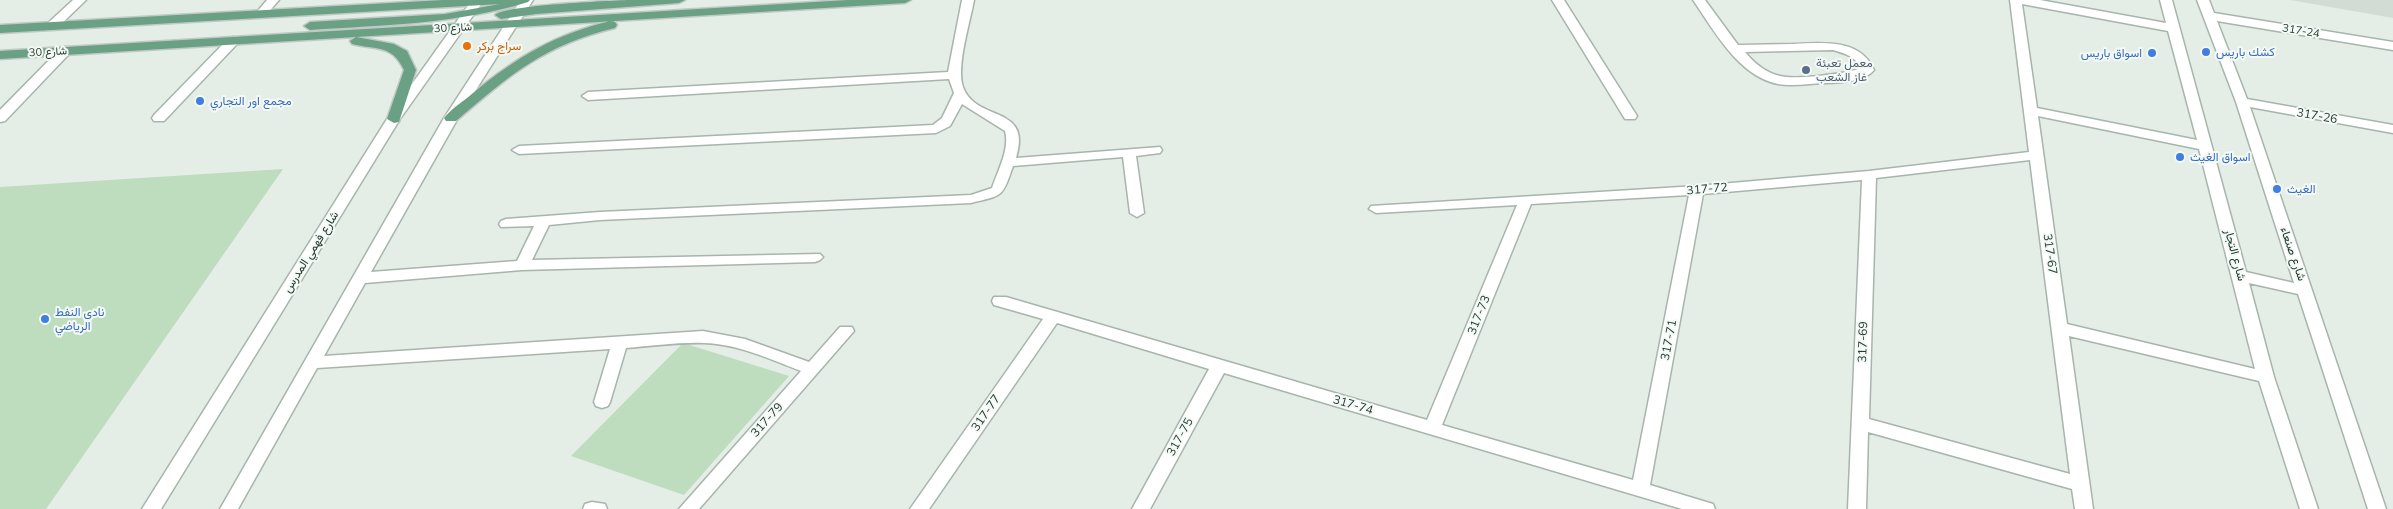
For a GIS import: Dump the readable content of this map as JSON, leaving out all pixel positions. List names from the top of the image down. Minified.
{"streets":{"main road":["شارع 30"],"street":["317-24","317-26","317-72","شارع فهمي المدرس","317-67","شارع صنعاء","شارع التجار","317-73","317-71","317-69","317-74","317-77","317-79","317-75"]},"crossings":[["شارع 30","شارع فهمي المدرس"],["317-24","شارع صنعاء"],["317-26","شارع صنعاء"],["317-72","317-67"],["317-72","317-73"],["317-72","317-71"],["317-72","317-69"],["317-73","317-74"],["317-71","317-74"],["317-74","317-77"],["317-74","317-75"]],"places":["سراج بركر","كشك باريس","اسواق باريس","معمل تعبئة غاز الشعب","مجمع اور التجاري","اسواق الغيث","الغيث","نادي النفط الرياضي"]}
